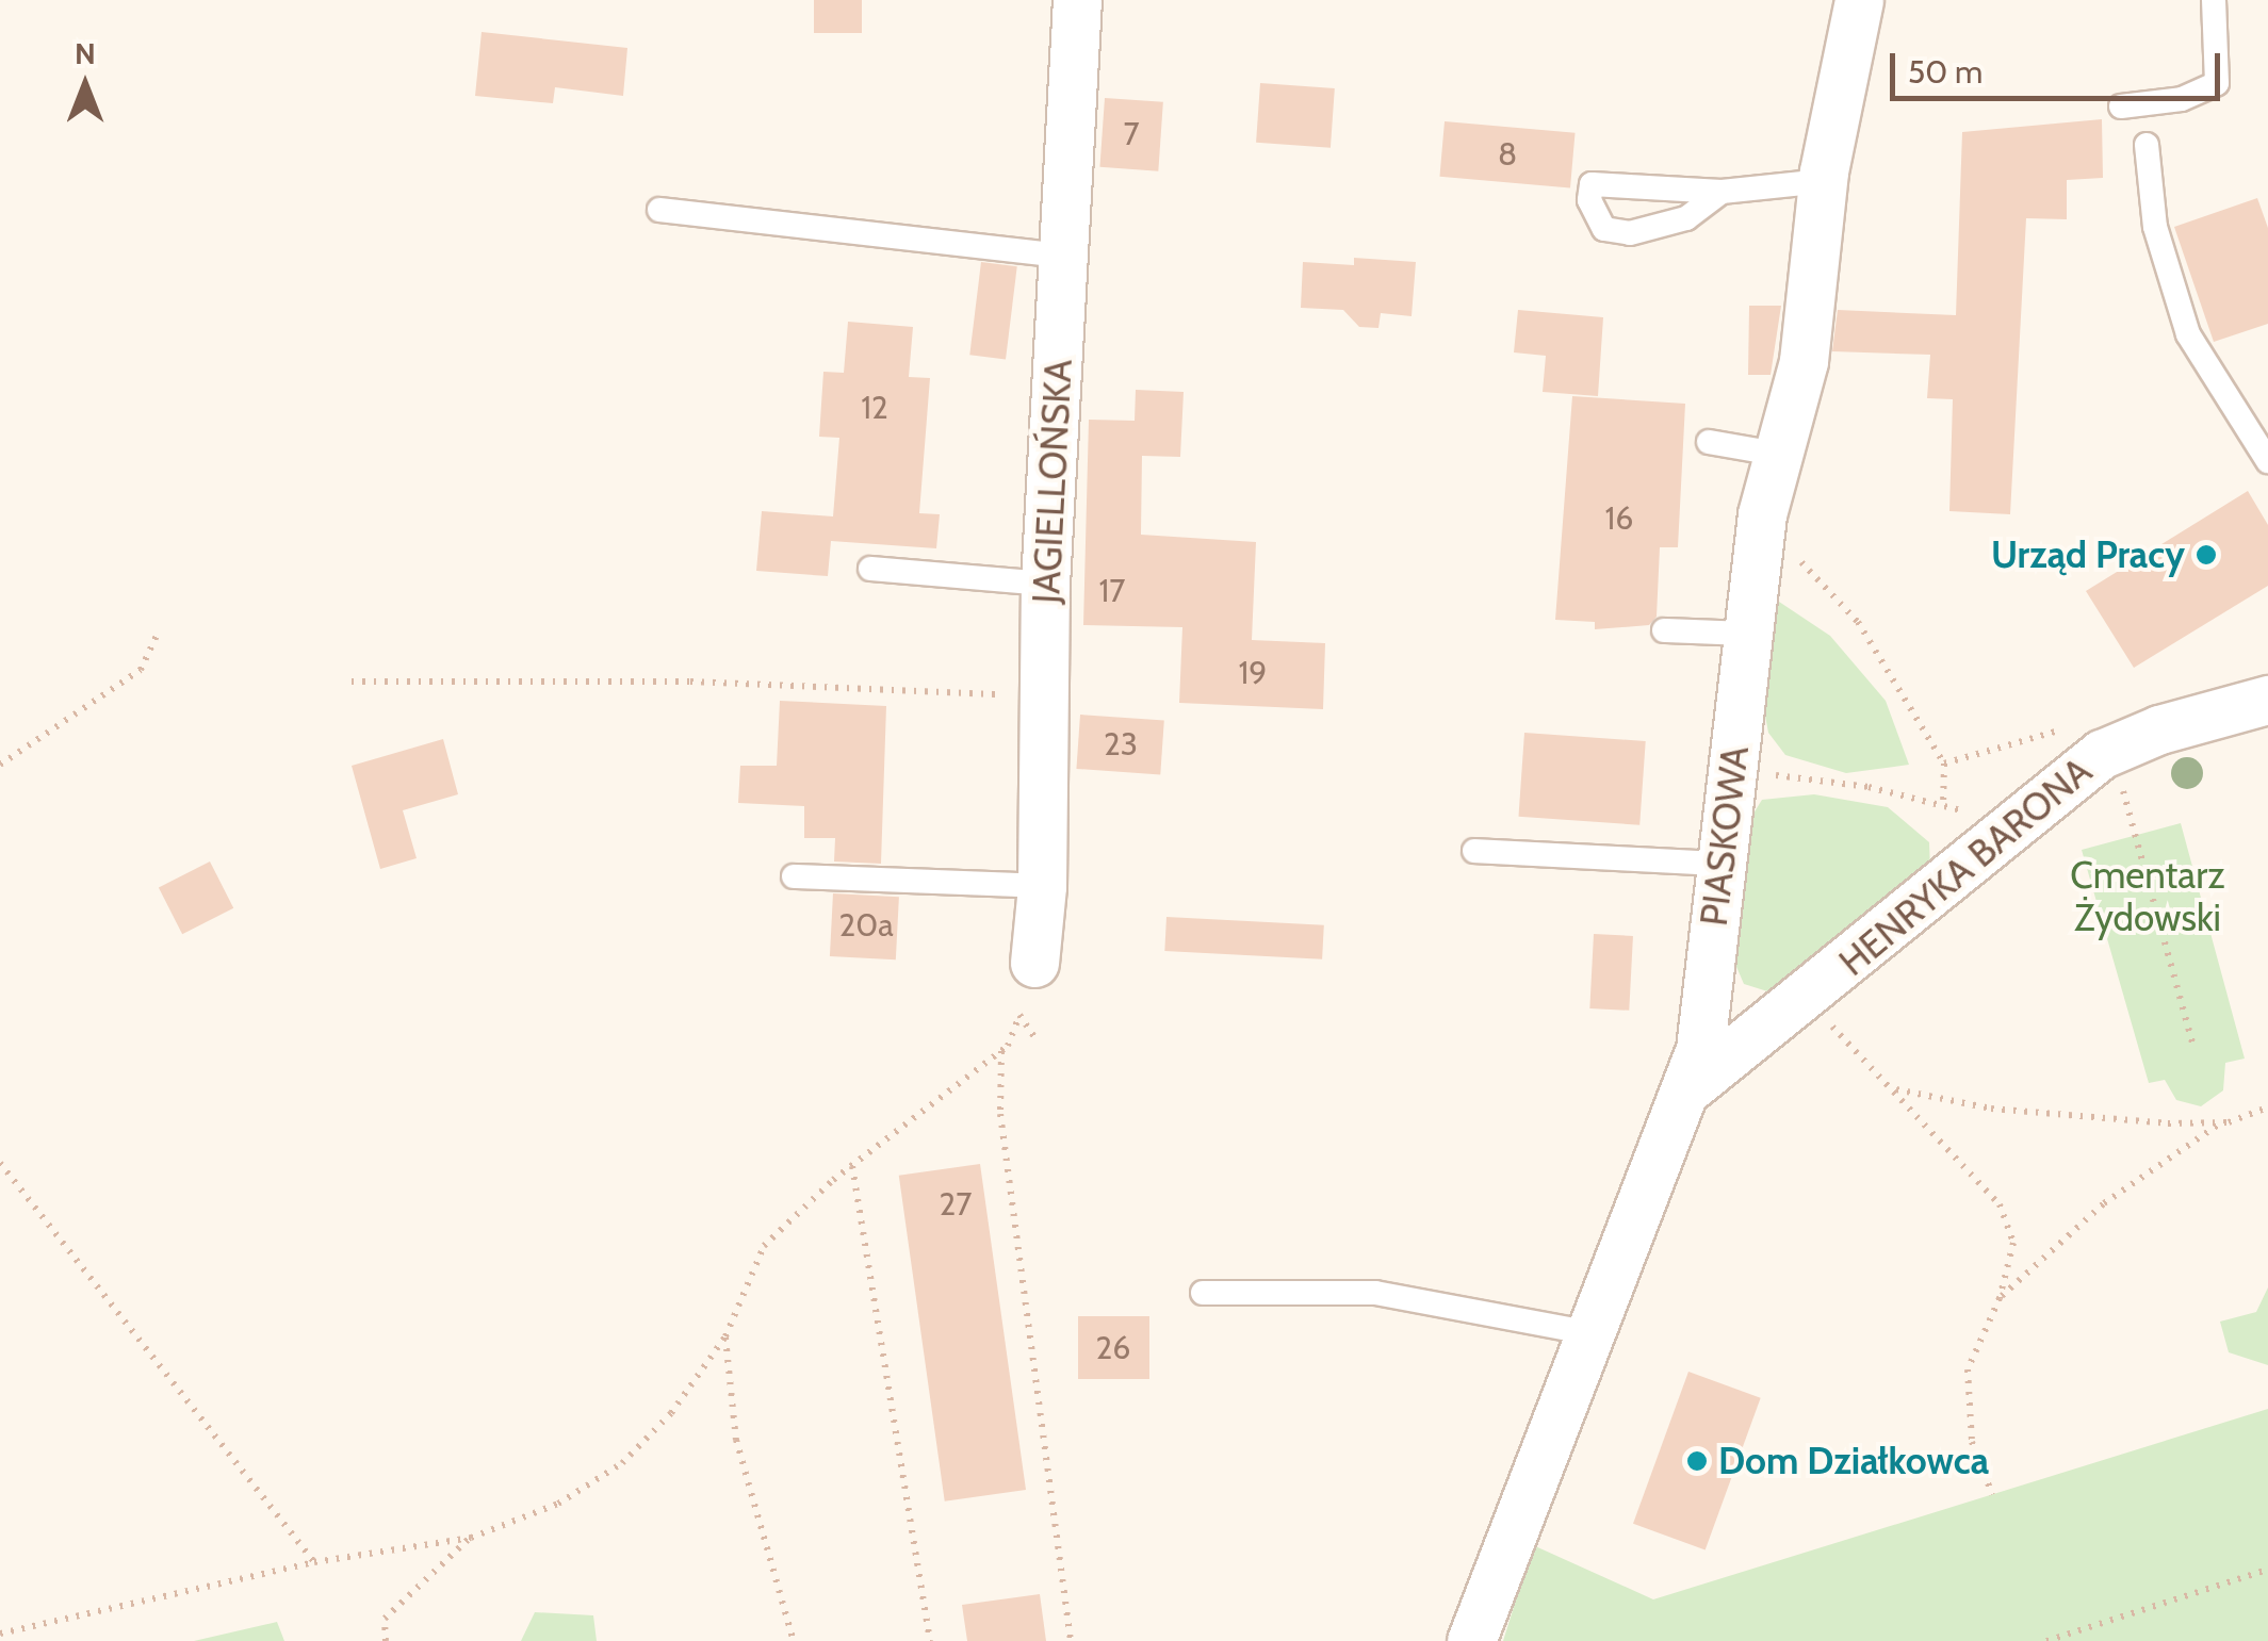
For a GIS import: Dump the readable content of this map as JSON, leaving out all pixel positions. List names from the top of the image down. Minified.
{"streets":{"street":["JAGIELLOŃSKA","PIASKOWA","HENRYKA BARONA"]},"crossings":[["PIASKOWA","HENRYKA BARONA"]],"parks":["Cmentarz Żydowski"],"places":["Urząd Pracy","Dom Działkowca"],"house_numbers":["7","8","12","16","17","19","23","20a","27","26"],"scale_bar":"50 m","north":"top"}
